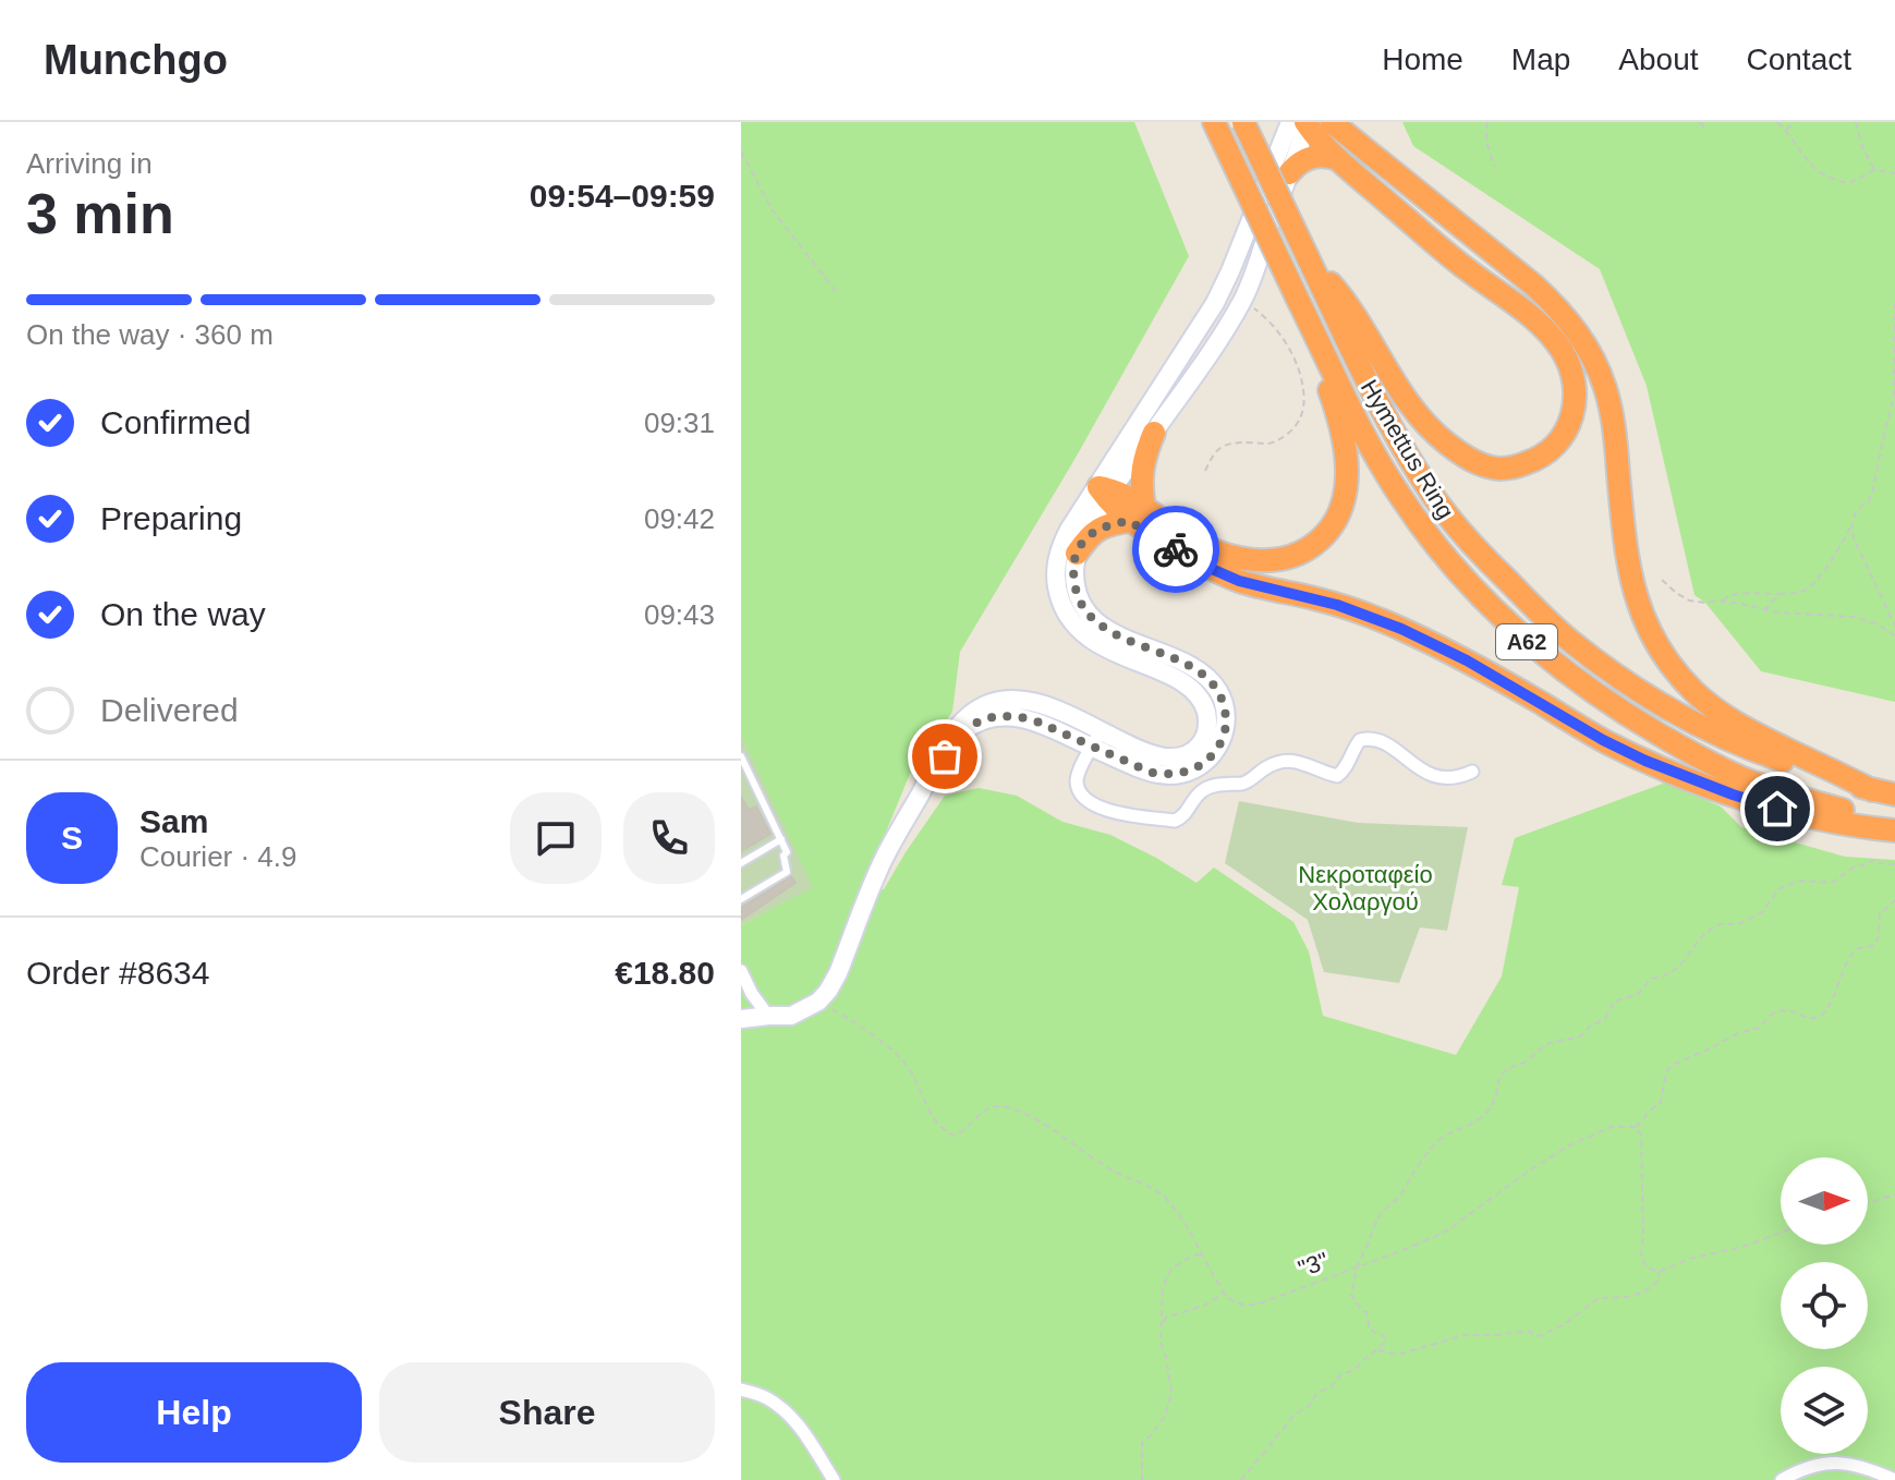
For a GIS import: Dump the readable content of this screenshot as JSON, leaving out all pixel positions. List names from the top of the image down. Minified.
{"streets":{"highway":["Hymettus Ring","Α62"],"path":["\"3\""]},"parks":["Νεκροταφείο Χολαργού"],"north":"right","page":{"header":"Munchgo","nav":["Home","Map","About","Contact"],"heading":["3 min","Arriving in","09:54–09:59"],"panel":["Sam","Courier · 4.9","Order #8634","€18.80"],"bar":"On the way · 360 m","list":[["Confirmed","09:31"],["Preparing","09:42"],["On the way","09:43"],"Delivered"],"round":"S","buttons":["Help","Share"]}}
